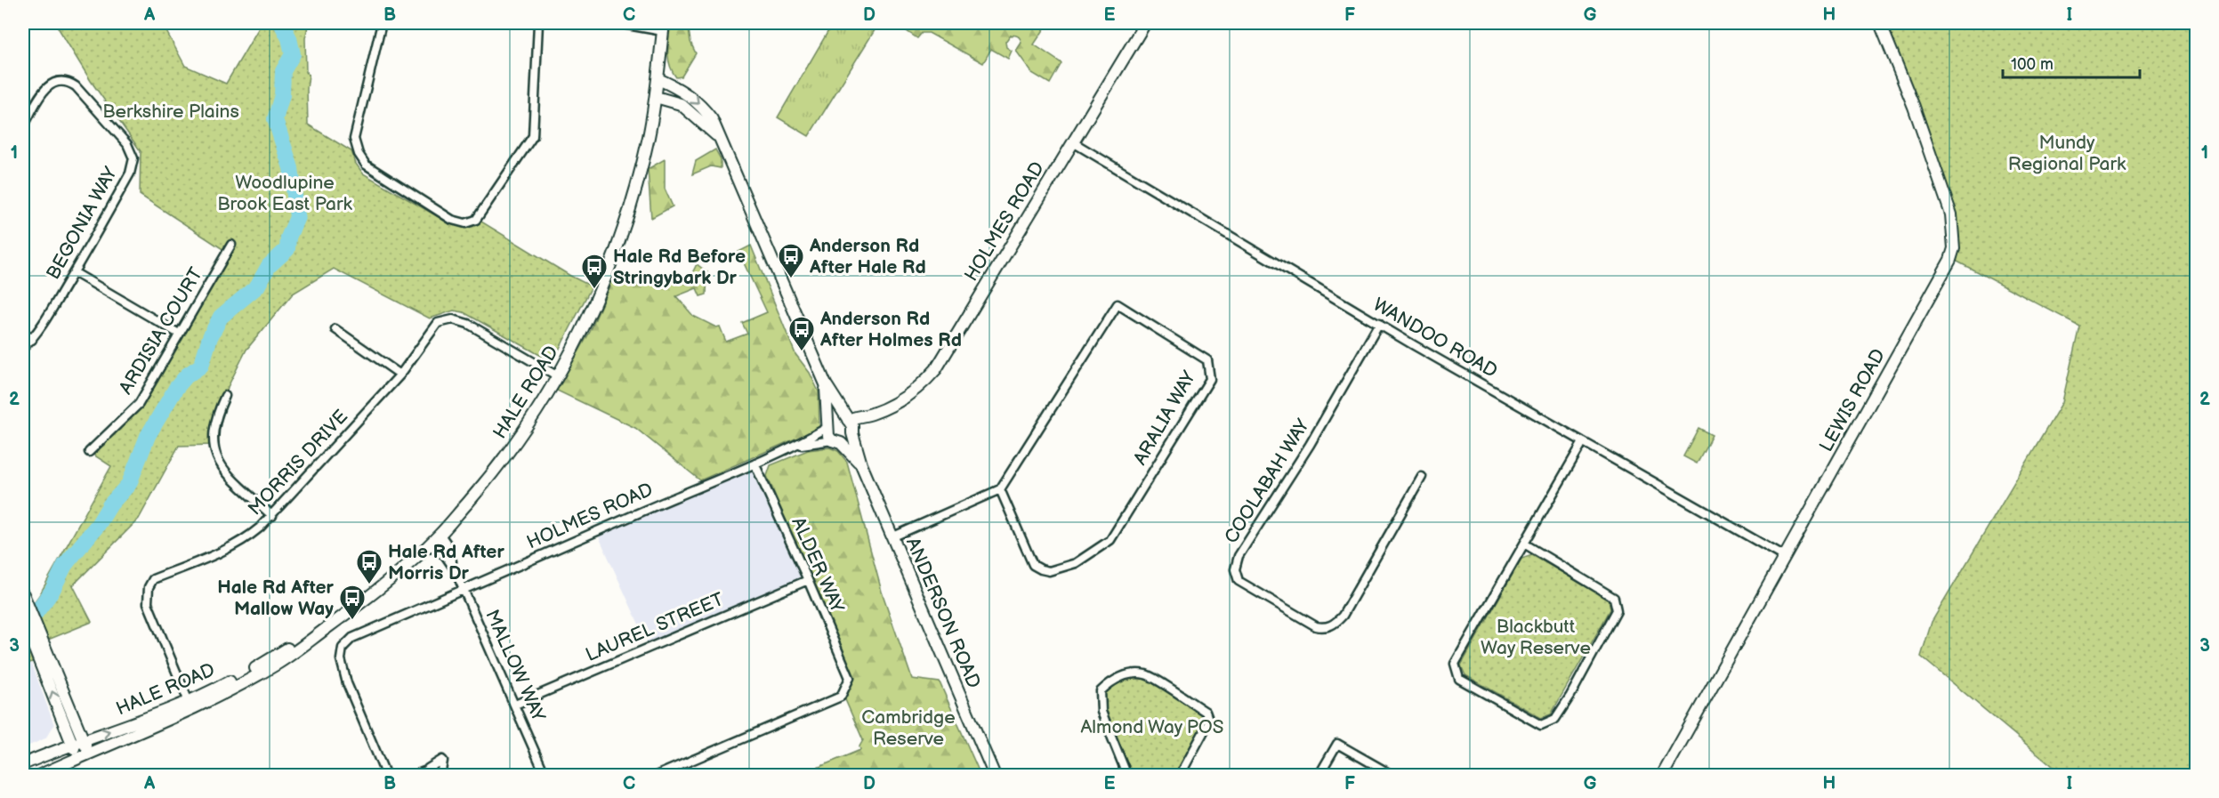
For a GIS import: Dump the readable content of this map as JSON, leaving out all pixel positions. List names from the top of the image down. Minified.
{"streets":{"street":["HOLMES ROAD","BEGONIA WAY","ARDISIA COURT","WANDOO ROAD","HALE ROAD","LEWIS ROAD","ARALIA WAY","MORRIS DRIVE","COOLABAH WAY","ALDER WAY","ANDERSON ROAD","LAUREL STREET","MALLOW WAY"]},"crossings":[["HOLMES ROAD","WANDOO ROAD"],["HOLMES ROAD","ALDER WAY"],["HOLMES ROAD","ANDERSON ROAD"],["HOLMES ROAD","MALLOW WAY"],["WANDOO ROAD","LEWIS ROAD"],["WANDOO ROAD","COOLABAH WAY"],["HALE ROAD","MORRIS DRIVE"],["HALE ROAD","ANDERSON ROAD"],["HALE ROAD","MALLOW WAY"],["ALDER WAY","LAUREL STREET"],["LAUREL STREET","MALLOW WAY"]],"parks":["Berkshire Plains","Mundy Regional Park","Woodlupine Brook East Park","Blackbutt Way Reserve","Cambridge Reserve","Almond Way POS"],"places":{"bus stop":["Anderson Rd After Hale Rd","Hale Rd Before Stringybark Dr","Anderson Rd After Holmes Rd","Hale Rd After Morris Dr","Hale Rd After Mallow Way"]},"scale_bar":"100 m","grid":{"columns":["A","B","C","D","E","F","G","H","I"],"rows":["1","2","3"]}}
